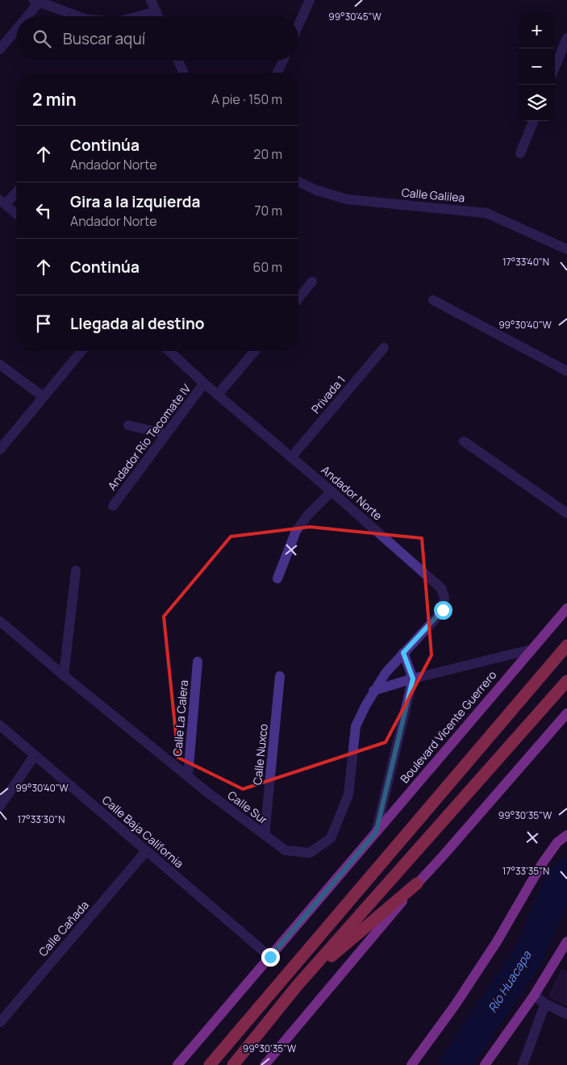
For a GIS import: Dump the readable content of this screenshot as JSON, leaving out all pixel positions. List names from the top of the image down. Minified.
{"streets":{"main road":["Boulevard Vicente Guerrero"],"street":["Calle Galilea","Privada 1","Andador Río Tecomate IV","Andador Norte","Calle La Calera","Calle Nuxco","Calle Sur","Calle Baja California","Calle Cañada"]},"crossings":[["Privada 1","Andador Norte"],["Andador Río Tecomate IV","Andador Norte"],["Andador Norte","Calle Sur"],["Calle La Calera","Calle Sur"],["Boulevard Vicente Guerrero","Calle Baja California"],["Calle Nuxco","Calle Sur"],["Calle Baja California","Calle Cañada"]],"water":["Río Huacapa"],"page":{"map_buttons":["+","−"],"search":"Buscar aquí","heading":["2 min","A pie · 150 m"],"list":[["Continúa","Andador Norte","20 m"],["Gira a la izquierda","Andador Norte","70 m"],["Continúa","60 m"],"Llegada al destino"]},"coordinates":["99°30'45\"W","17°33'40\"N","99°30'40\"W","99°30'35\"W","17°33'30\"N","17°33'35\"N"]}
